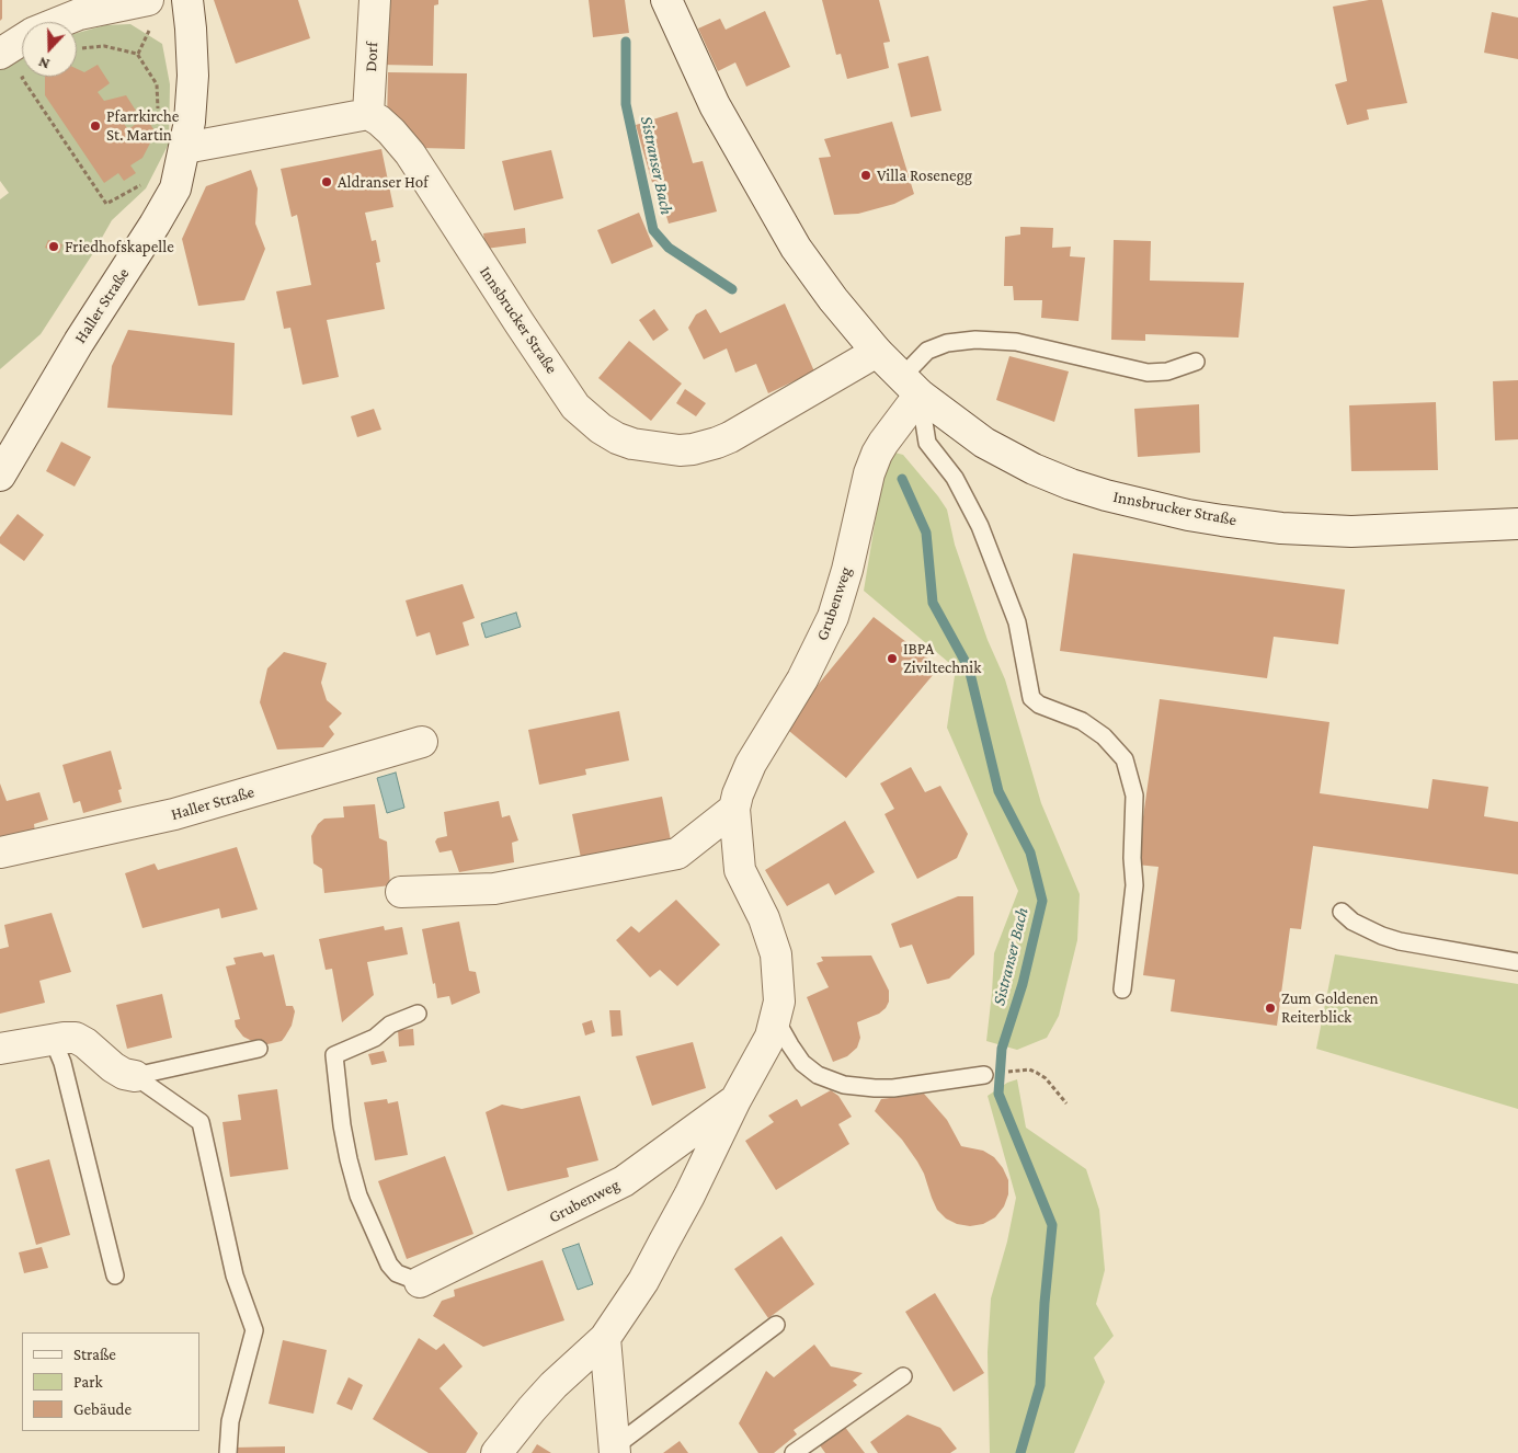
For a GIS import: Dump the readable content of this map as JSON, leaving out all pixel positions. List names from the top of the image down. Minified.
{"streets":{"street":["Dorf","Haller Straße","Innsbrucker Straße","Grubenweg"]},"crossings":[["Dorf","Innsbrucker Straße"],["Innsbrucker Straße","Grubenweg"]],"water":["Sistranser Bach"],"places":["Pfarrkirche St. Martin","Villa Rosenegg","Aldranser Hof","Friedhofskapelle","IBPA Ziviltechnik","Zum Goldenen Reiterblick"],"legend":["Straße","Park","Gebäude"],"north":"bottom"}
